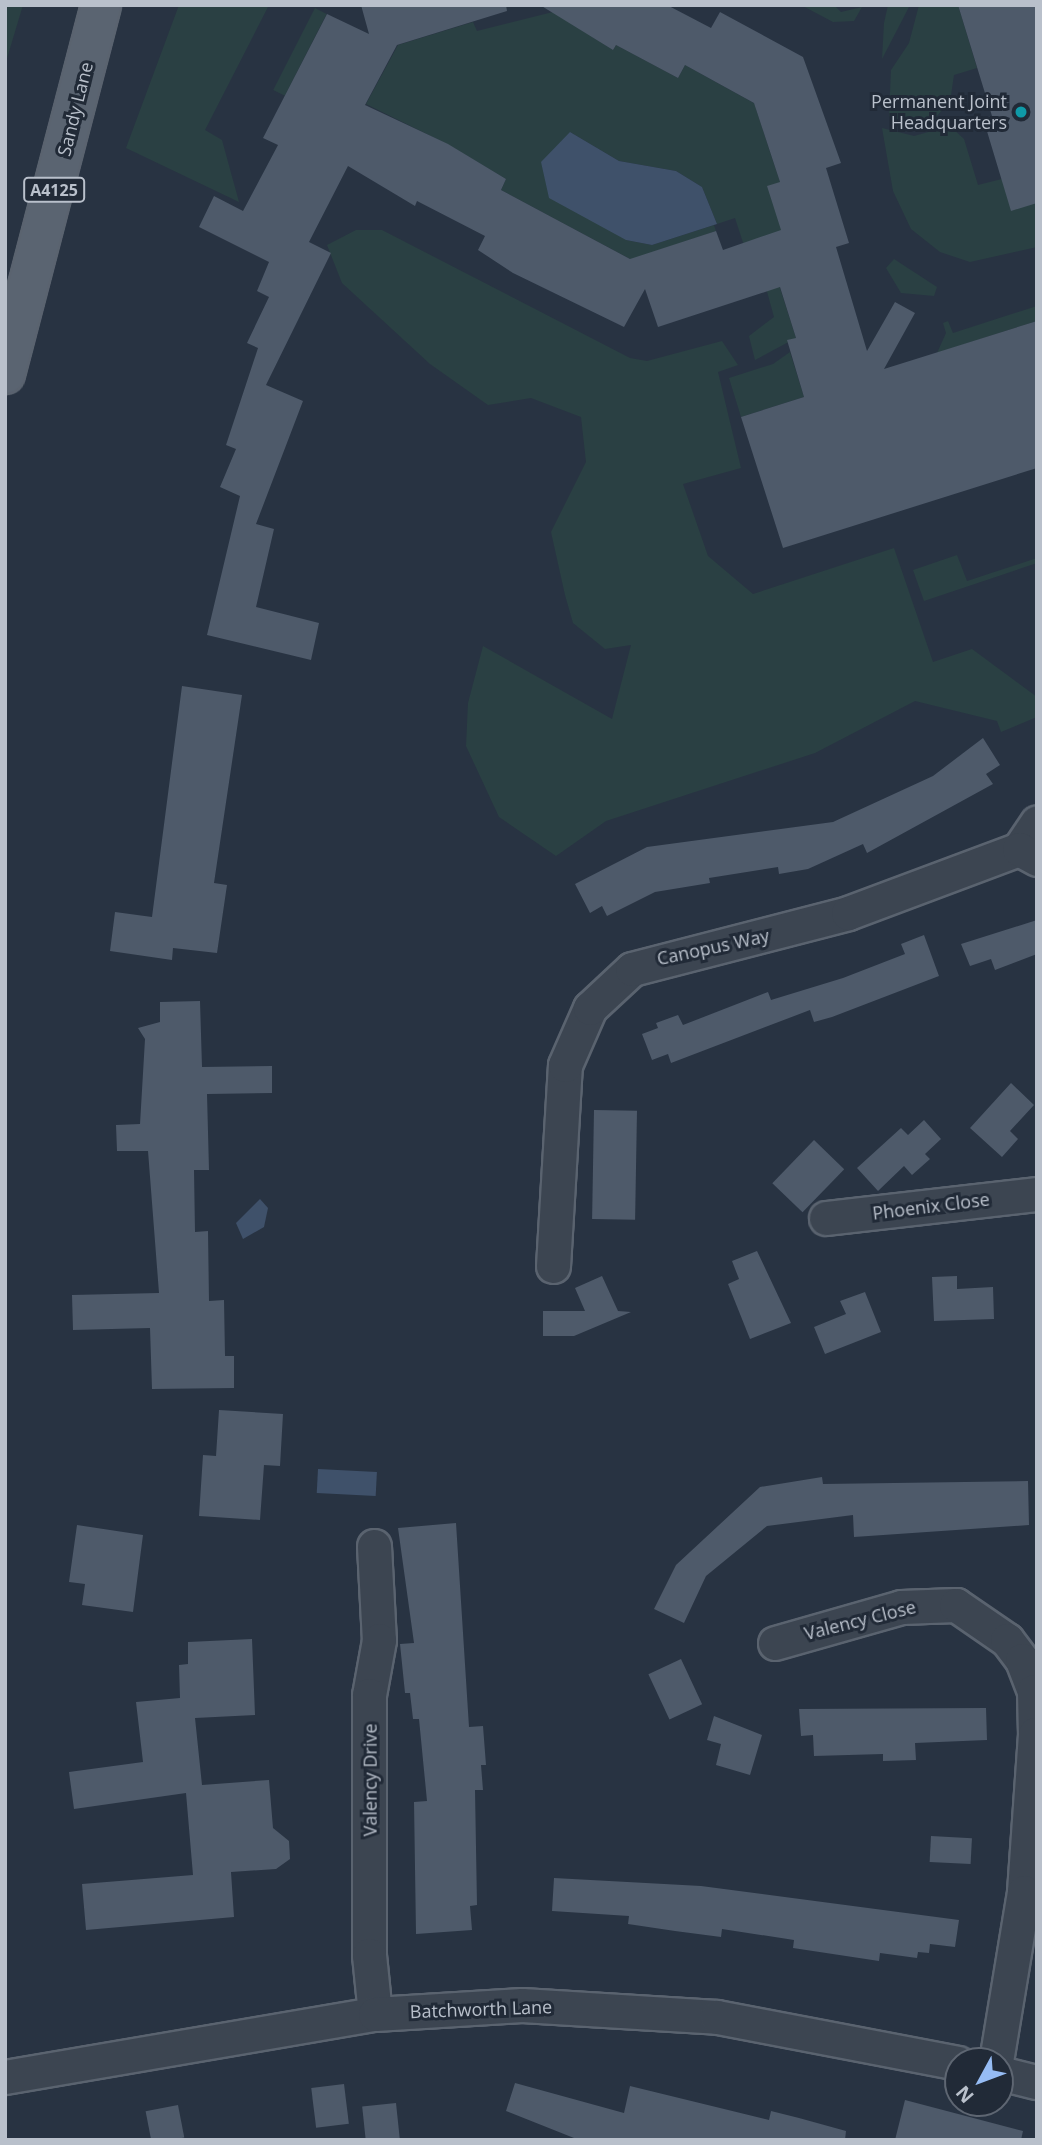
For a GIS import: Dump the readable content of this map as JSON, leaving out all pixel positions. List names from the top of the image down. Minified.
{"streets":{"main road":["Sandy Lane","A4125"],"street":["Canopus Way","Phoenix Close","Valency Close","Valency Drive","Batchworth Lane"]},"crossings":[["Valency Drive","Batchworth Lane"]],"places":["Permanent Joint Headquarters"],"north":"bottom left"}
